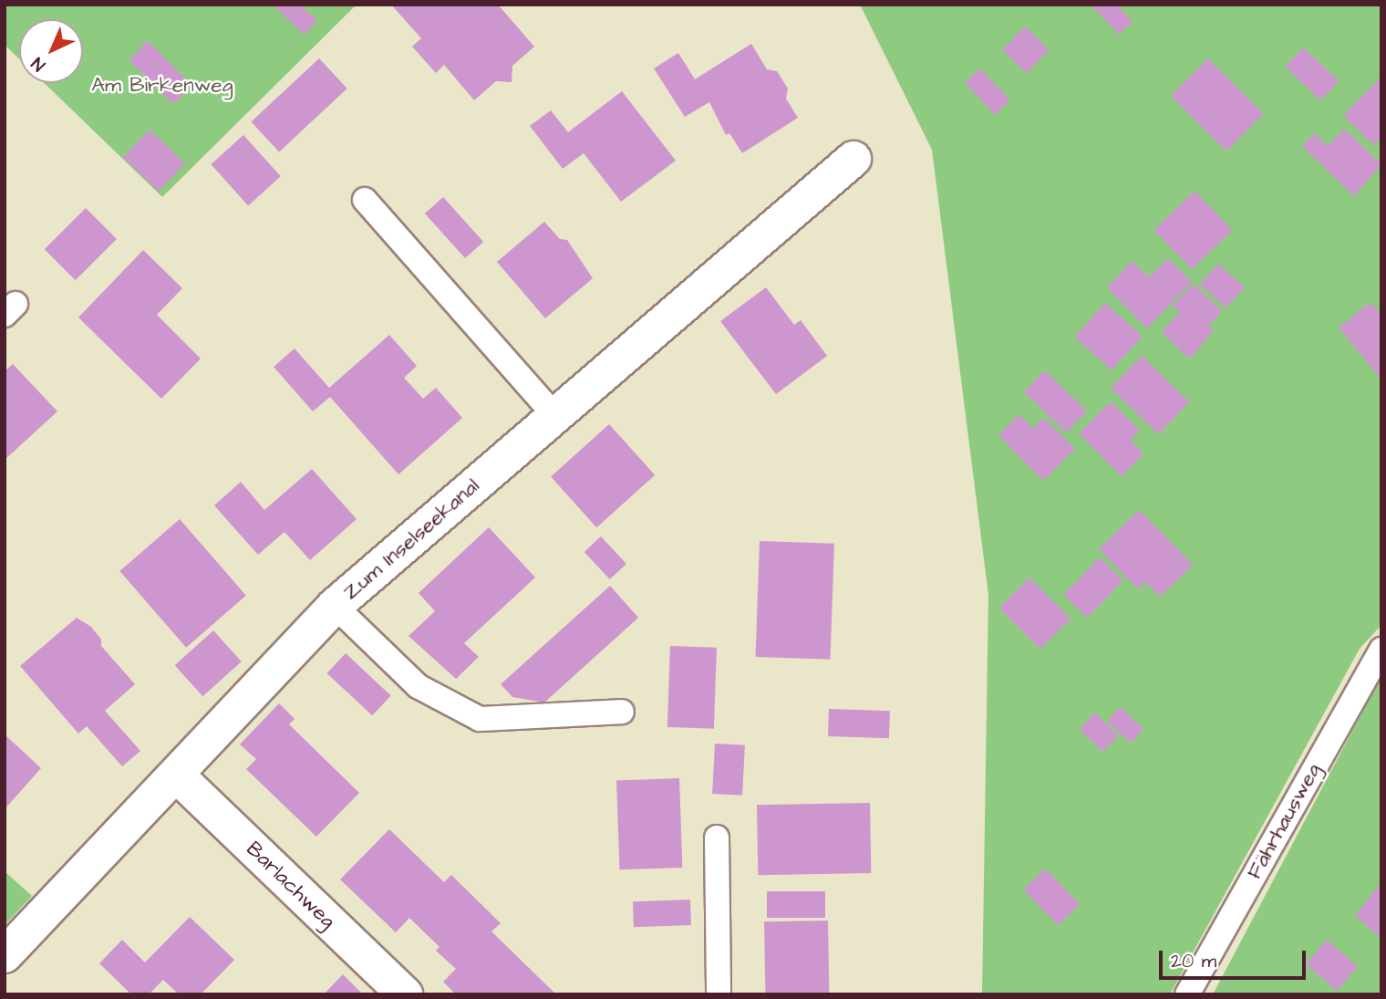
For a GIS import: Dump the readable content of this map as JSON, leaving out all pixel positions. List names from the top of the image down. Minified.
{"streets":{"street":["Zum Inselseekanal","Barlachweg"],"lane":["Fährhausweg"]},"crossings":[["Zum Inselseekanal","Barlachweg"]],"parks":["Am Birkenweg"],"scale_bar":"20 m","north":"bottom left"}
